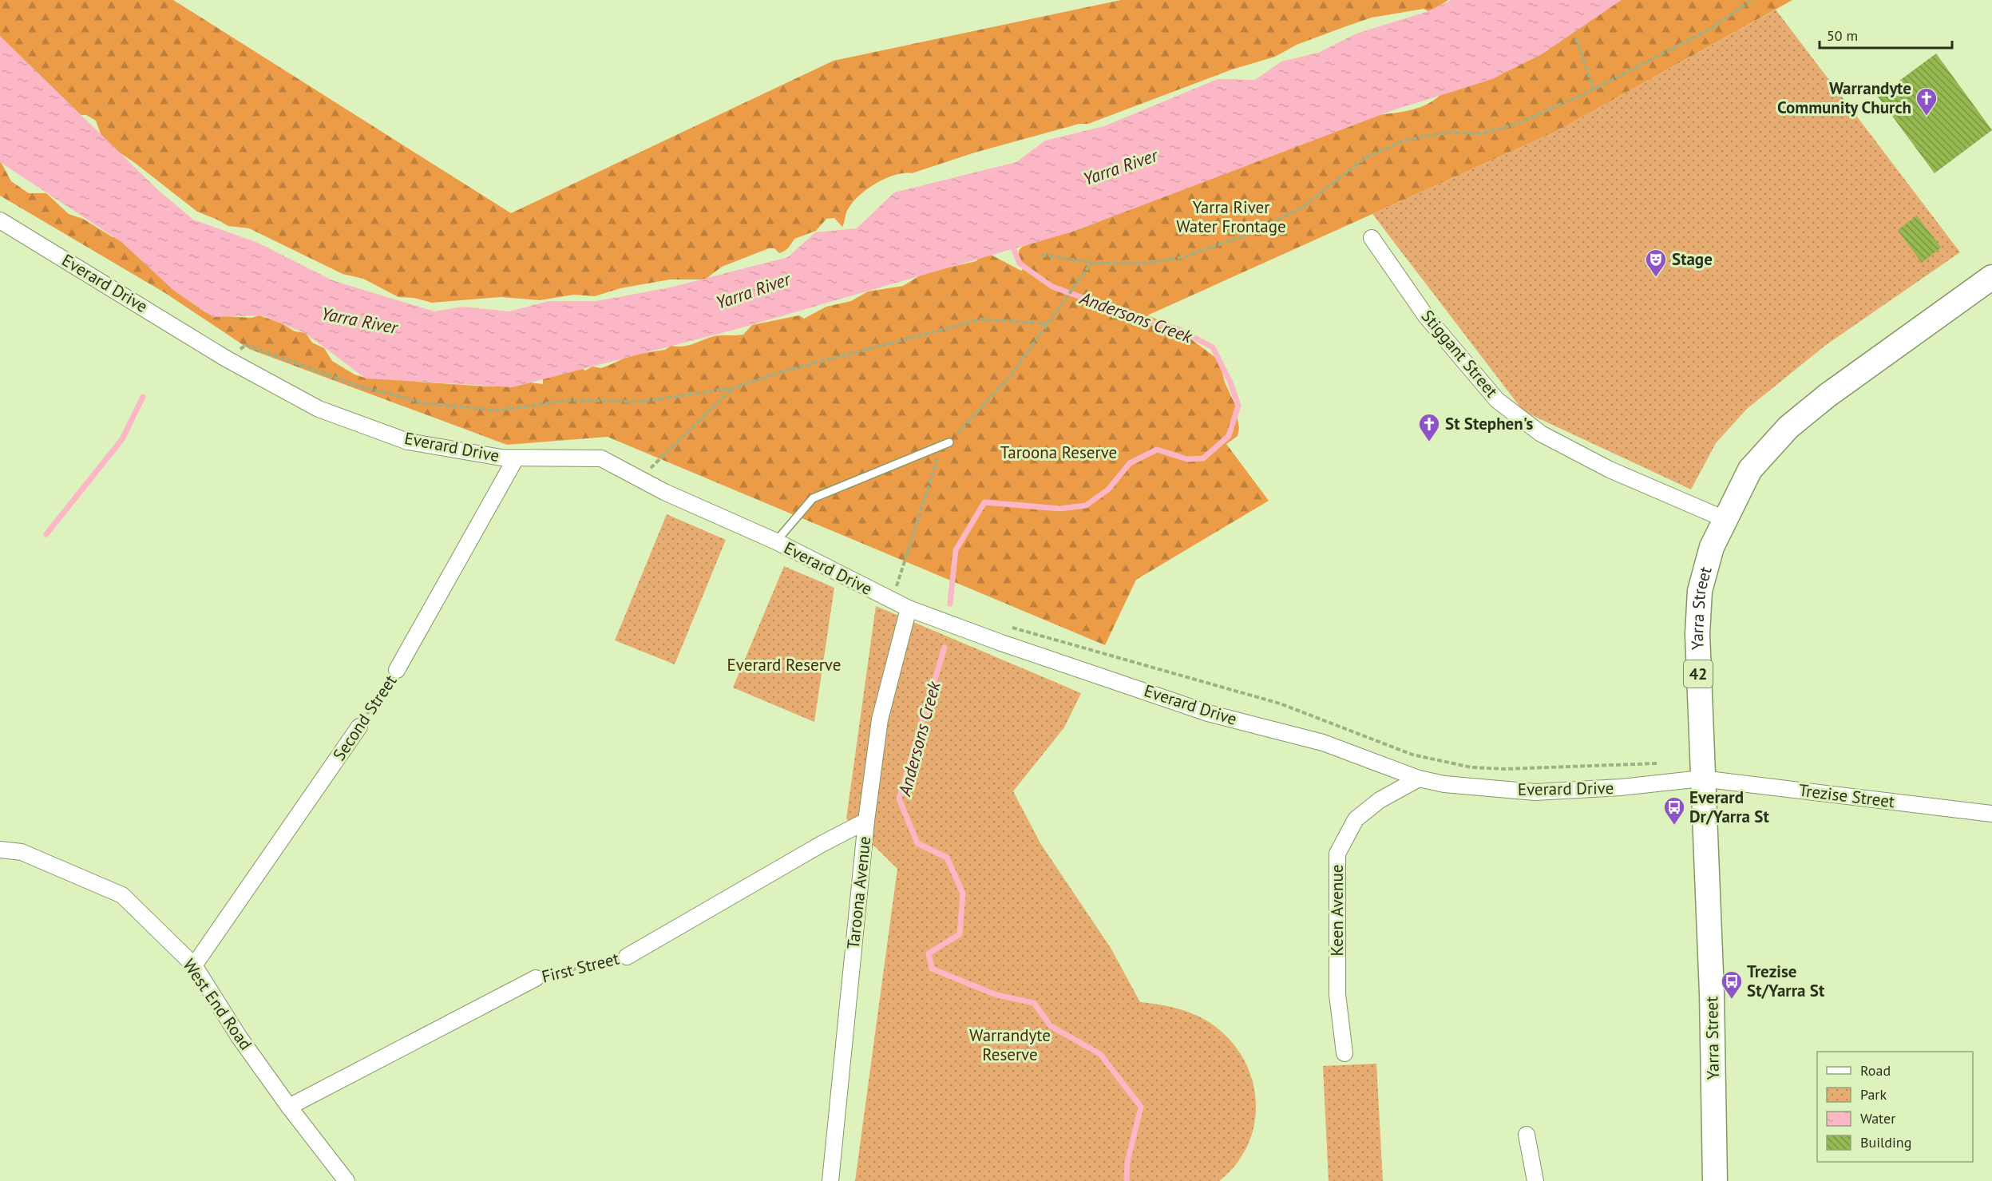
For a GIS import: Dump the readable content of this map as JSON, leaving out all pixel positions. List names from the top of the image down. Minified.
{"streets":{"main road":["Yarra Street","42"],"street":["Everard Drive","Stiggant Street","Second Street","Trezise Street","Taroona Avenue","Keen Avenue","First Street","West End Road"]},"crossings":[["Everard Drive","Yarra Street"],["Everard Drive","Second Street"],["Everard Drive","Trezise Street"],["Everard Drive","Taroona Avenue"],["Everard Drive","Keen Avenue"],["Stiggant Street","Yarra Street"],["Yarra Street","Trezise Street"],["Second Street","West End Road"],["Taroona Avenue","First Street"],["First Street","West End Road"]],"water":["Yarra River","Andersons Creek"],"parks":["Yarra River Water Frontage","Taroona Reserve","Everard Reserve","Warrandyte Reserve"],"places":{"church":["Warrandyte Community Church","St Stephen's"],"theatre":["Stage"],"bus stop":["Everard Dr/Yarra St","Trezise St/Yarra St"]},"legend":["Road","Park","Water","Building"],"scale_bar":"50 m"}
